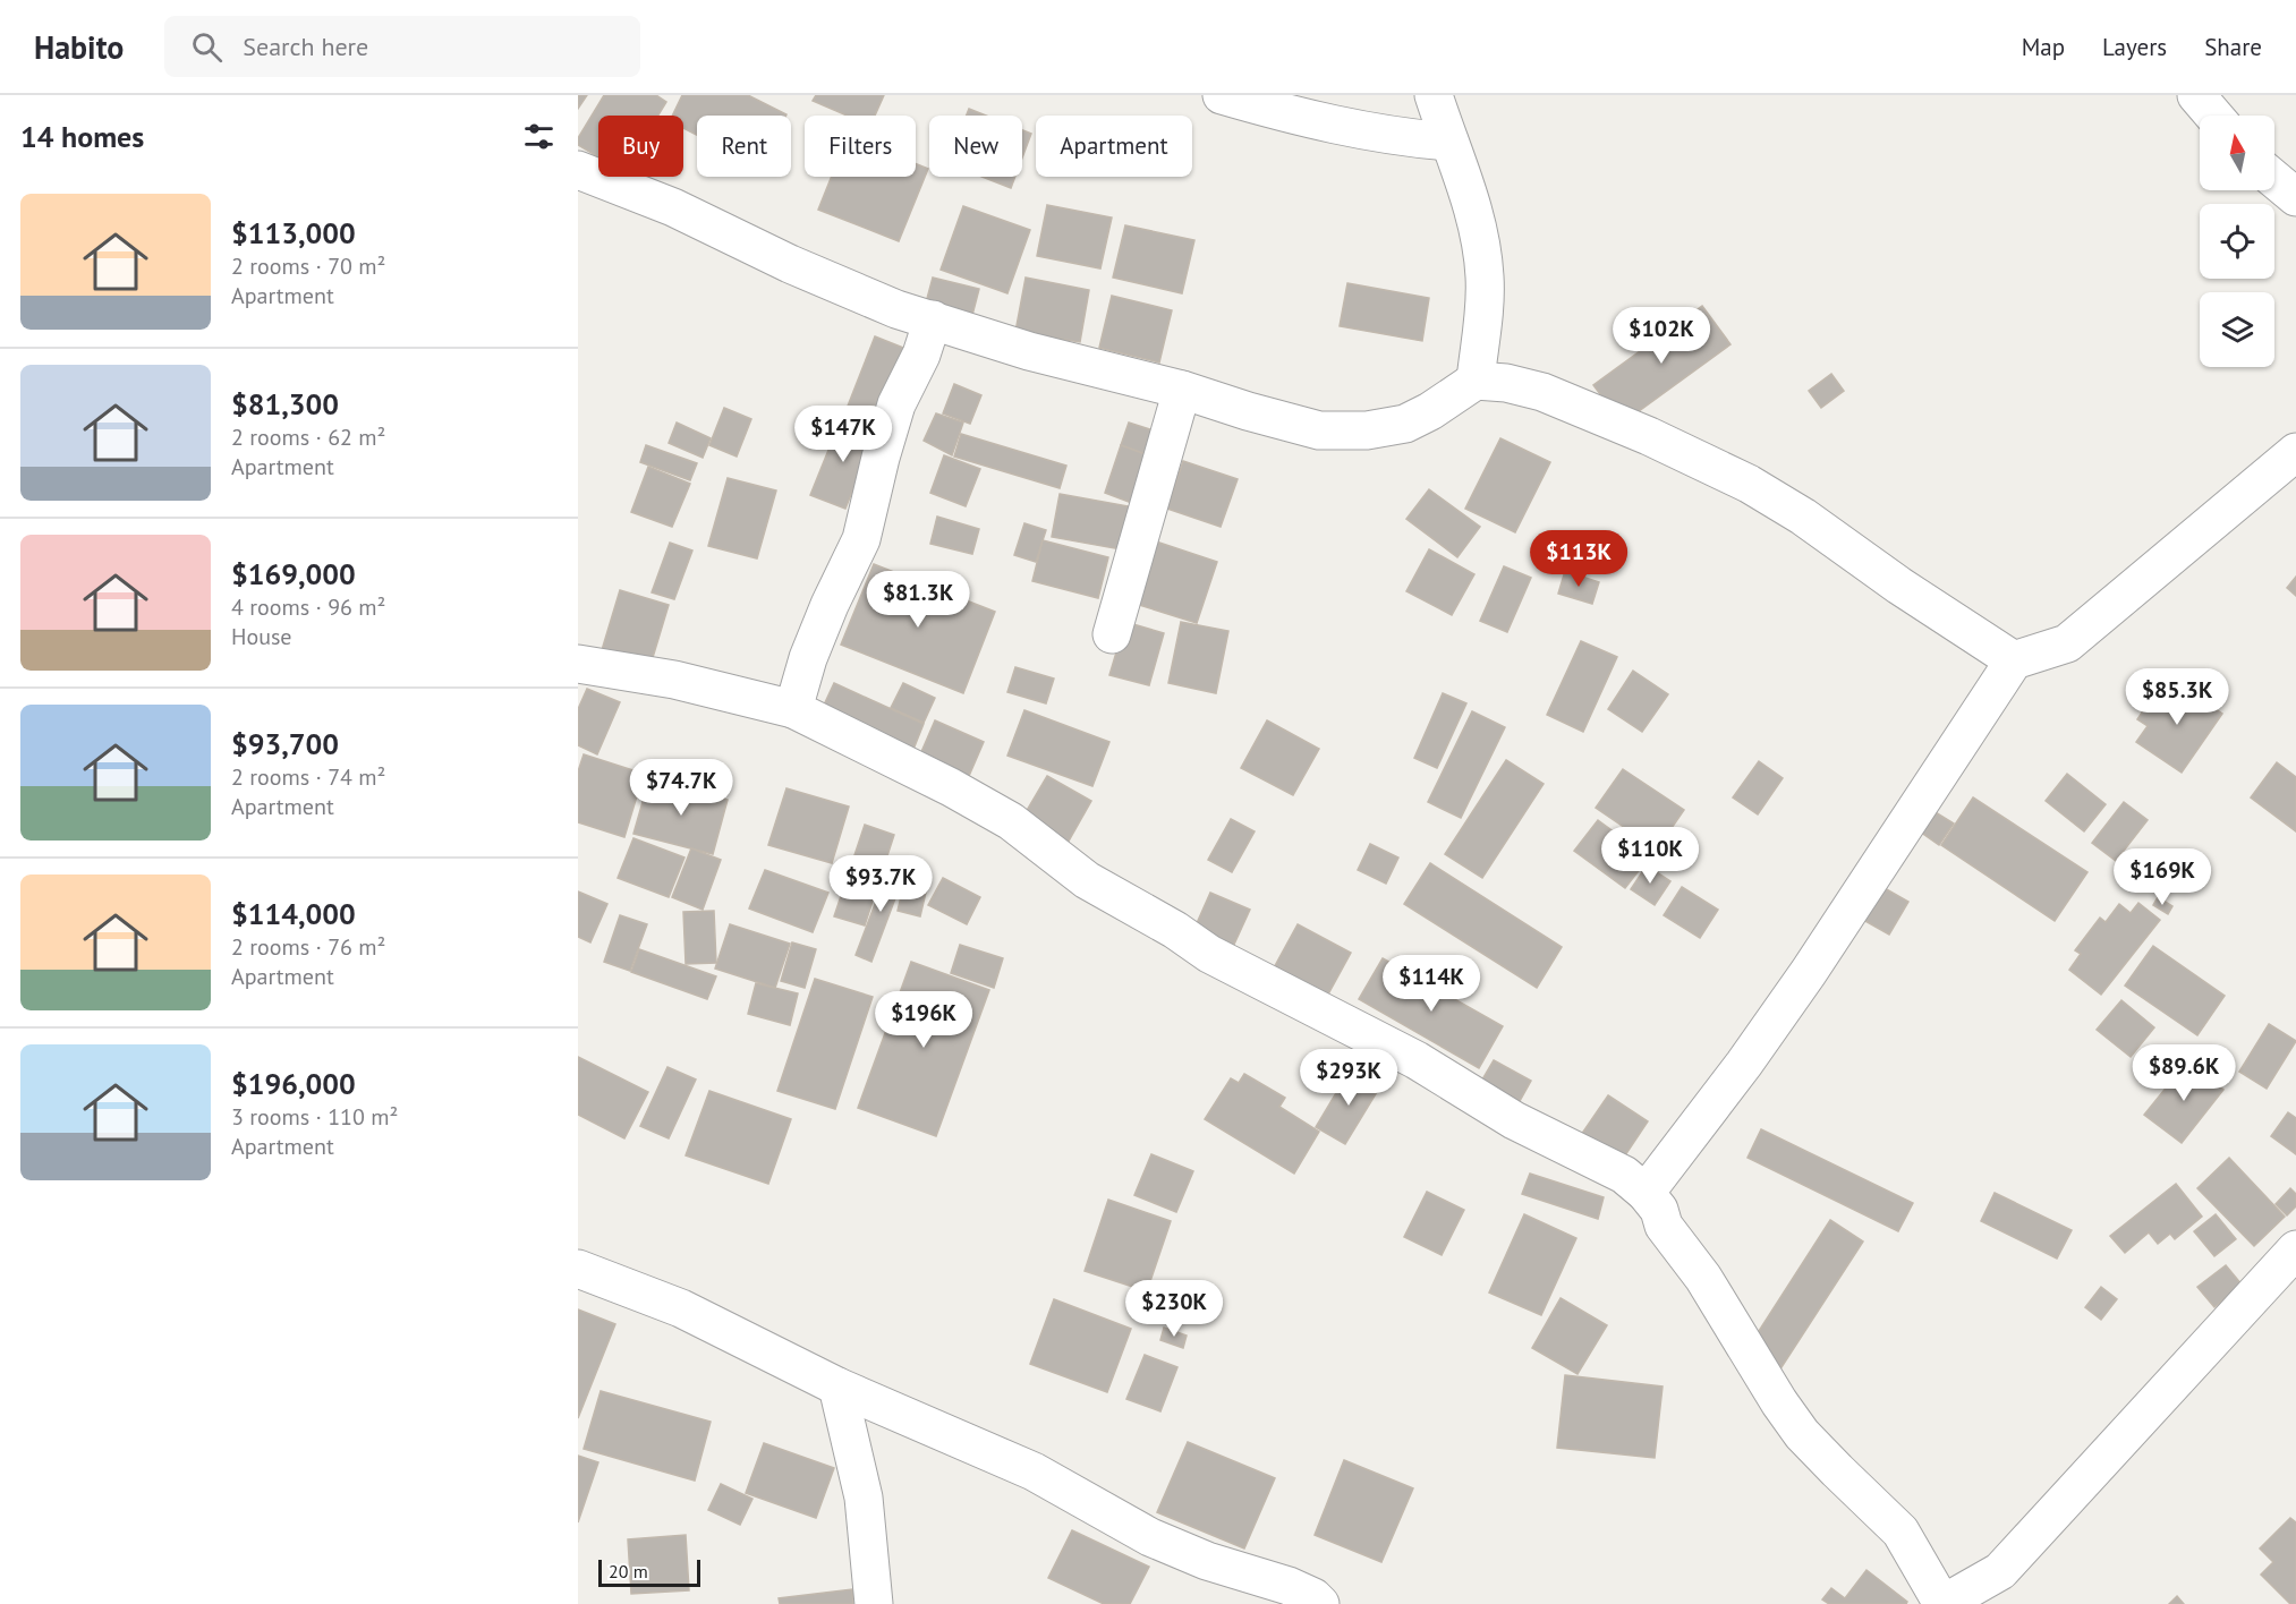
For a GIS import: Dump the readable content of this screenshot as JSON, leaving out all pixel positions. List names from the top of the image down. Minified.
{"scale_bar":"20 m","north":"top","page":{"header":"Habito","search":"Search here","nav":["Map","Layers","Share"],"heading":"14 homes","chip":["Buy","Rent","Filters","New","Apartment"],"list":[{"name":"$113,000","note":"2 rooms · 70 m² · Apartment"},{"name":"$81,300","note":"2 rooms · 62 m² · Apartment"},{"name":"$169,000","note":"4 rooms · 96 m² · House"},{"name":"$93,700","note":"2 rooms · 74 m² · Apartment"},{"name":"$114,000","note":"2 rooms · 76 m² · Apartment"},{"name":"$196,000","note":"3 rooms · 110 m² · Apartment"}],"price":["$102K","$147K","$113K","$81.3K","$85.3K","$74.7K","$110K","$169K","$93.7K","$114K","$196K","$89.6K","$293K","$230K"],"scale":"20 m"}}
